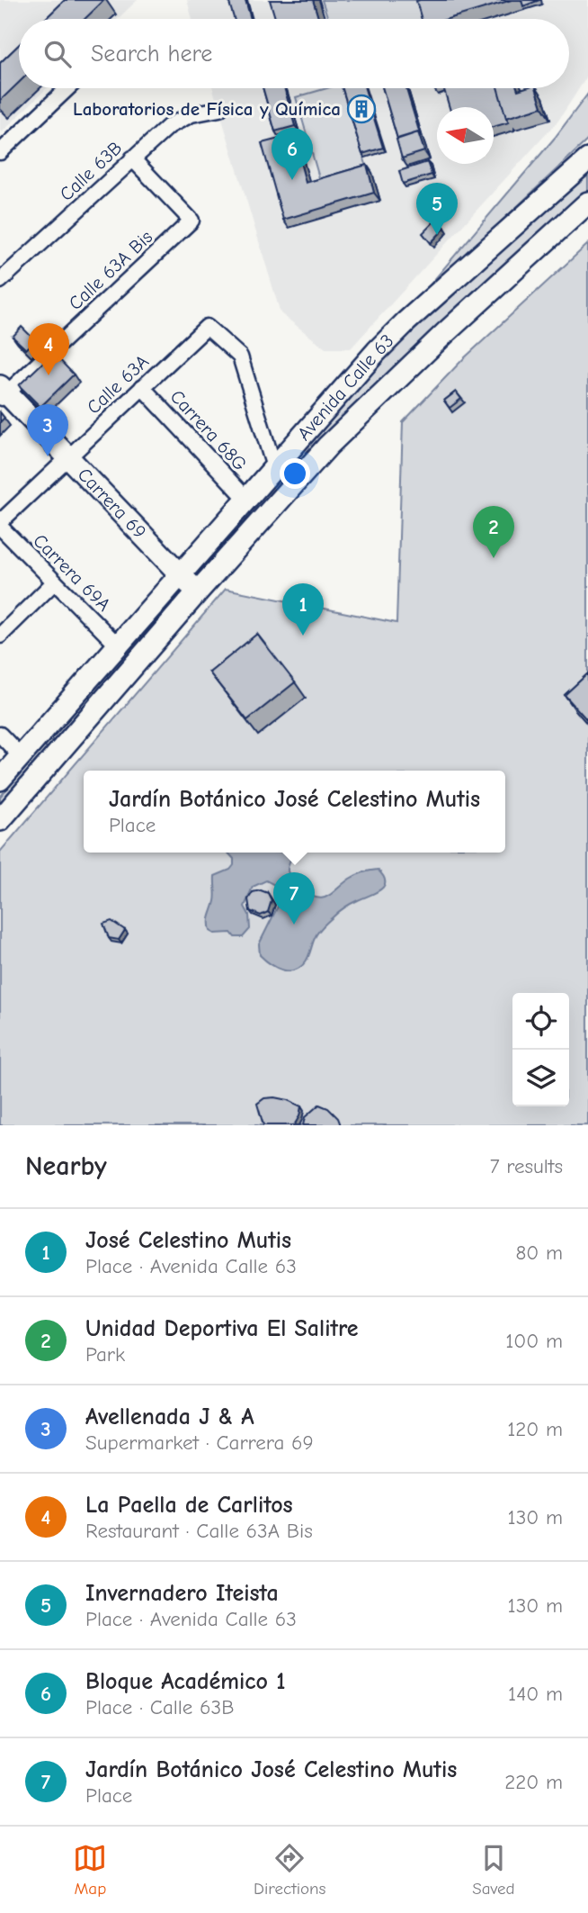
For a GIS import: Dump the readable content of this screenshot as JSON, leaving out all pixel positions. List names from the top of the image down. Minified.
{"streets":{"main road":["Avenida Calle 63","Carrera 69"],"street":["Calle 63B","Calle 63A Bis","Calle 63A","Carrera 68G","Carrera 69A"]},"crossings":[["Calle 63B","Calle 63A Bis"],["Calle 63A Bis","Carrera 69"],["Calle 63A","Avenida Calle 63"],["Calle 63A","Carrera 68G"],["Calle 63A","Carrera 69"],["Calle 63A","Carrera 69A"],["Avenida Calle 63","Carrera 68G"],["Avenida Calle 63","Carrera 69"],["Avenida Calle 63","Carrera 69A"]],"places":{"building":["Laboratorios de Física y Química"]},"north":"left","page":{"search":"Search here","pins":["6","5","4","3","2","1","7"],"popup":["Jardín Botánico José Celestino Mutis","Place"],"heading":["Nearby","7 results"],"list":[{"mark":"1","name":"José Celestino Mutis","note":"Place · Avenida Calle 63","value":"80 m"},{"mark":"2","name":"Unidad Deportiva El Salitre","note":"Park","value":"100 m"},{"mark":"3","name":"Avellenada J & A","note":"Supermarket · Carrera 69","value":"120 m"},{"mark":"4","name":"La Paella de Carlitos","note":"Restaurant · Calle 63A Bis","value":"130 m"},{"mark":"5","name":"Invernadero Iteista","note":"Place · Avenida Calle 63","value":"130 m"},{"mark":"6","name":"Bloque Académico 1","note":"Place · Calle 63B","value":"140 m"},{"mark":"7","name":"Jardín Botánico José Celestino Mutis","note":"Place","value":"220 m"}],"nav":["Map","Directions","Saved"]}}
